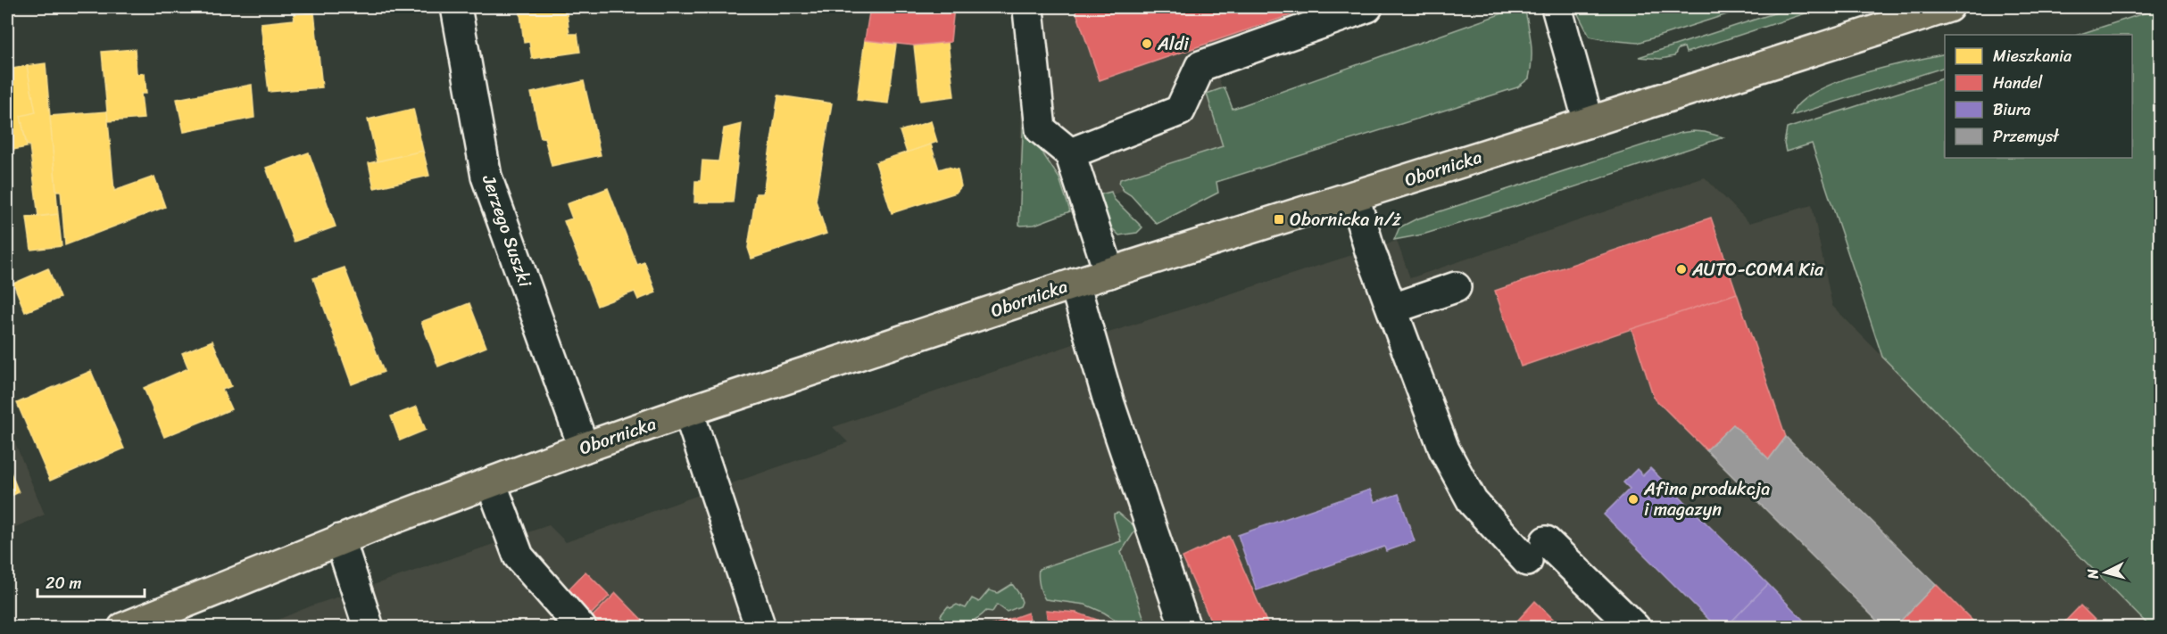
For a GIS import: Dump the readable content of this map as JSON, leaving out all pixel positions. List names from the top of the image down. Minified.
{"streets":{"main road":["Obornicka"],"street":["Jerzego Suszki"]},"crossings":[["Obornicka","Jerzego Suszki"]],"places":{"other":["Aldi","AUTO-COMA Kia","Afina produkcja i magazyn"],"transit":["Obornicka n/ż"]},"legend":["Mieszkania","Handel","Biura","Przemysł"],"scale_bar":"20 m","north":"left"}
